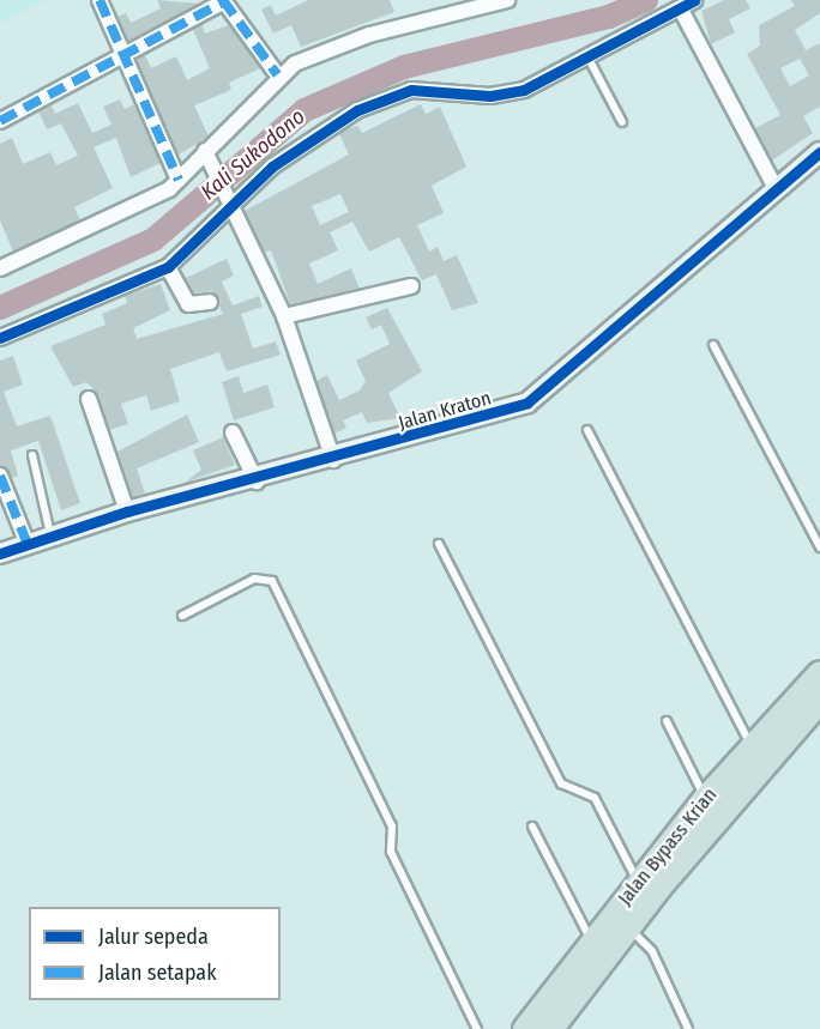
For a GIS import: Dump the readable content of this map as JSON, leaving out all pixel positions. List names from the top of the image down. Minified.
{"streets":{"highway":["Jalan Bypass Krian"],"street":["Jalan Kraton"]},"water":["Kali Sukodono"],"legend":["Jalur sepeda","Jalan setapak"]}
